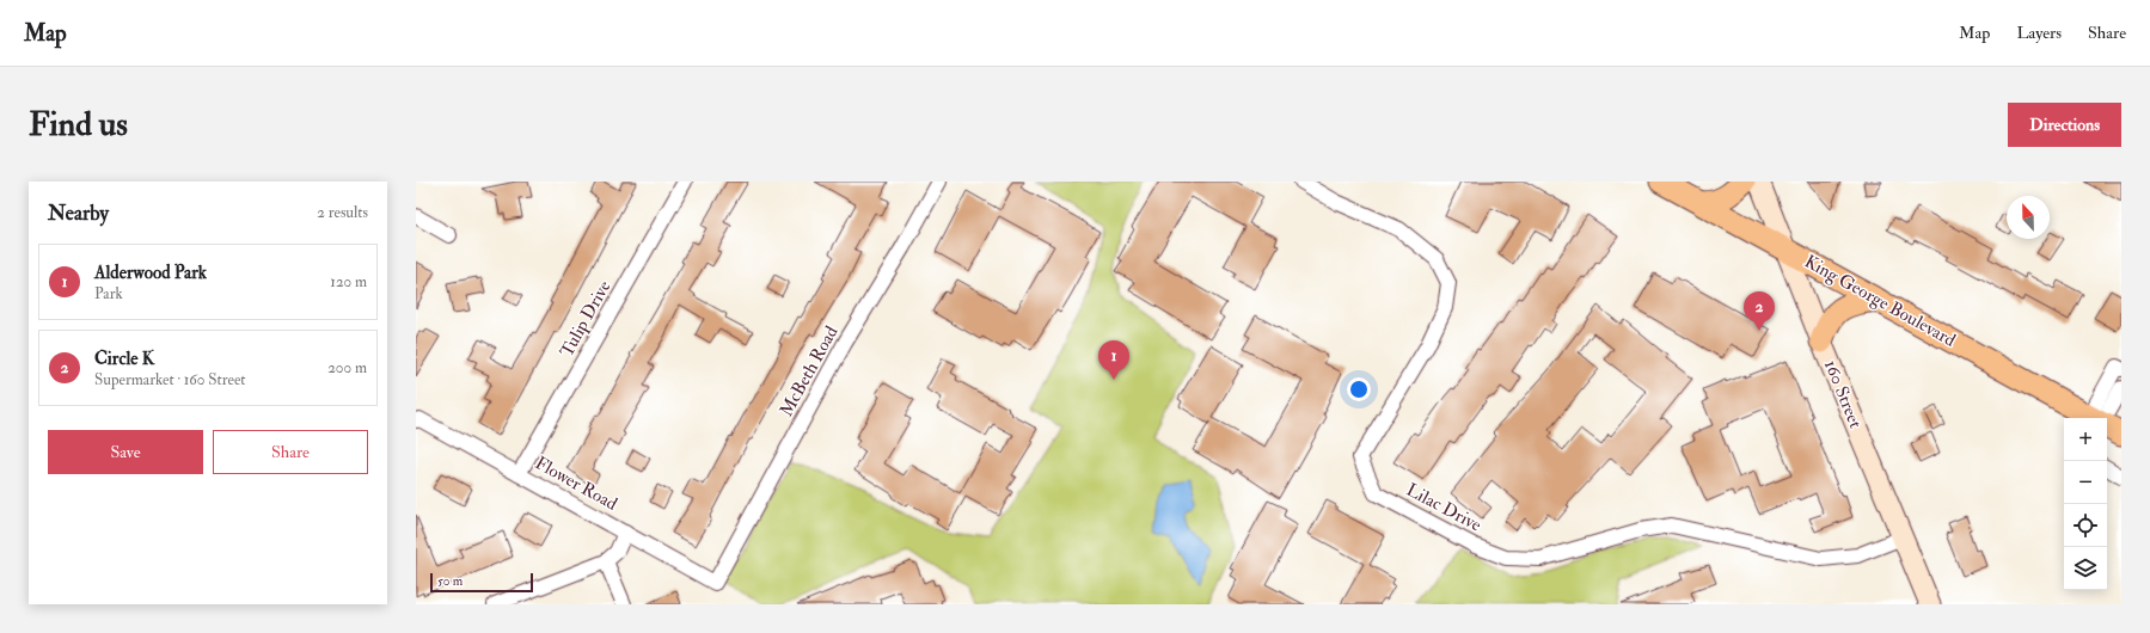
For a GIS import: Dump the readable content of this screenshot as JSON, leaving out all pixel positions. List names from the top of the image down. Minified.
{"streets":{"main road":["King George Boulevard","160 Street"],"street":["Tulip Drive","McBeth Road","Flower Road","Lilac Drive"]},"crossings":[["King George Boulevard","160 Street"],["Tulip Drive","Flower Road"],["McBeth Road","Flower Road"],["160 Street","Lilac Drive"]],"scale_bar":"50 m","north":"top","page":{"header":"Map","nav":["Map","Layers","Share"],"buttons":["Directions",["Save","Share"]],"title":"Find us","heading":["Nearby","2 results"],"list":[{"mark":"1","name":"Alderwood Park","note":"Park","value":"120 m"},{"mark":"2","name":"Circle K","note":"Supermarket · 160 Street","value":"200 m"}],"pins":["2","1"],"map_buttons":["+","−"],"scale":"50 m"}}
